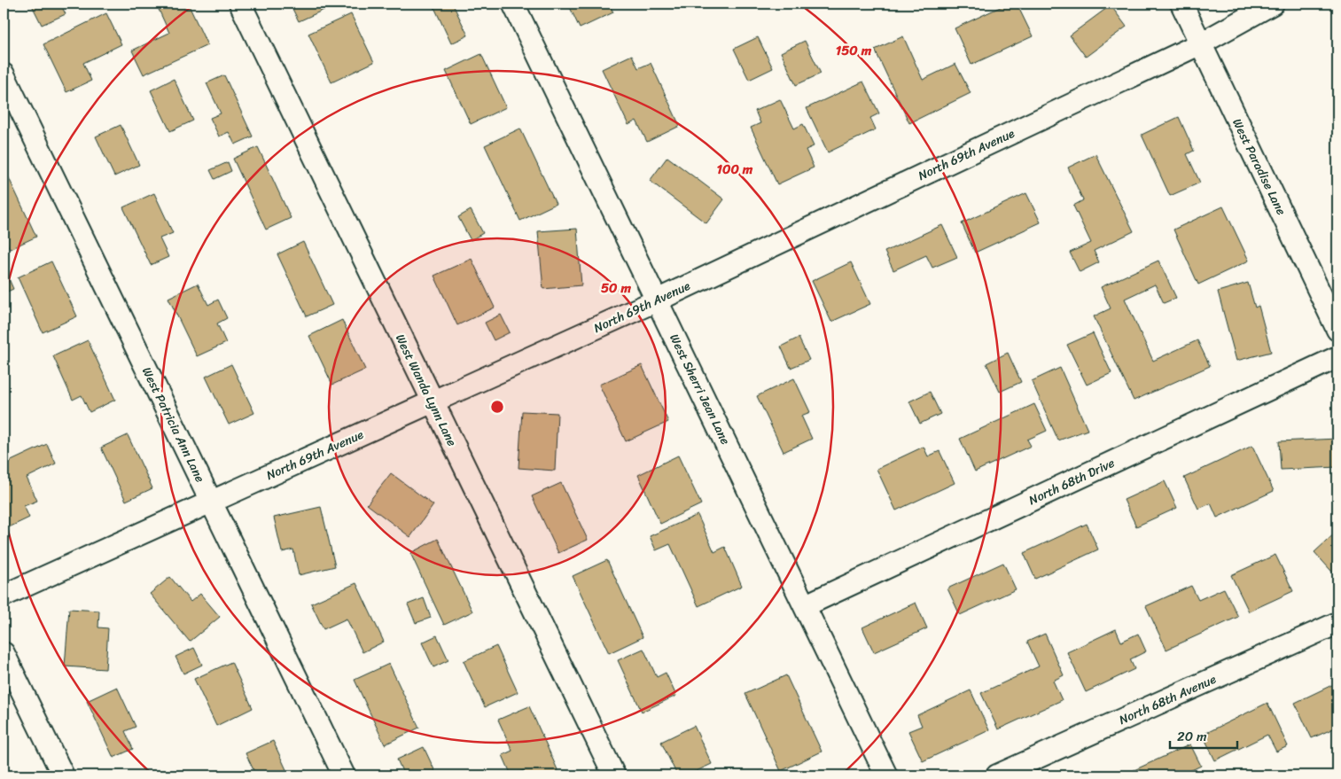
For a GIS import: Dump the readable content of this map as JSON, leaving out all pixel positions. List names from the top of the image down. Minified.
{"streets":{"street":["North 69th Avenue","West Paradise Lane","West Sherri Jean Lane","West Wanda Lynn Lane","West Patricia Ann Lane","North 68th Drive","North 68th Avenue"]},"crossings":[["North 69th Avenue","West Paradise Lane"],["North 69th Avenue","West Sherri Jean Lane"],["North 69th Avenue","West Wanda Lynn Lane"],["North 69th Avenue","West Patricia Ann Lane"],["West Sherri Jean Lane","North 68th Drive"]],"scale_bar":"20 m","rings":["150 m","100 m","50 m"]}
